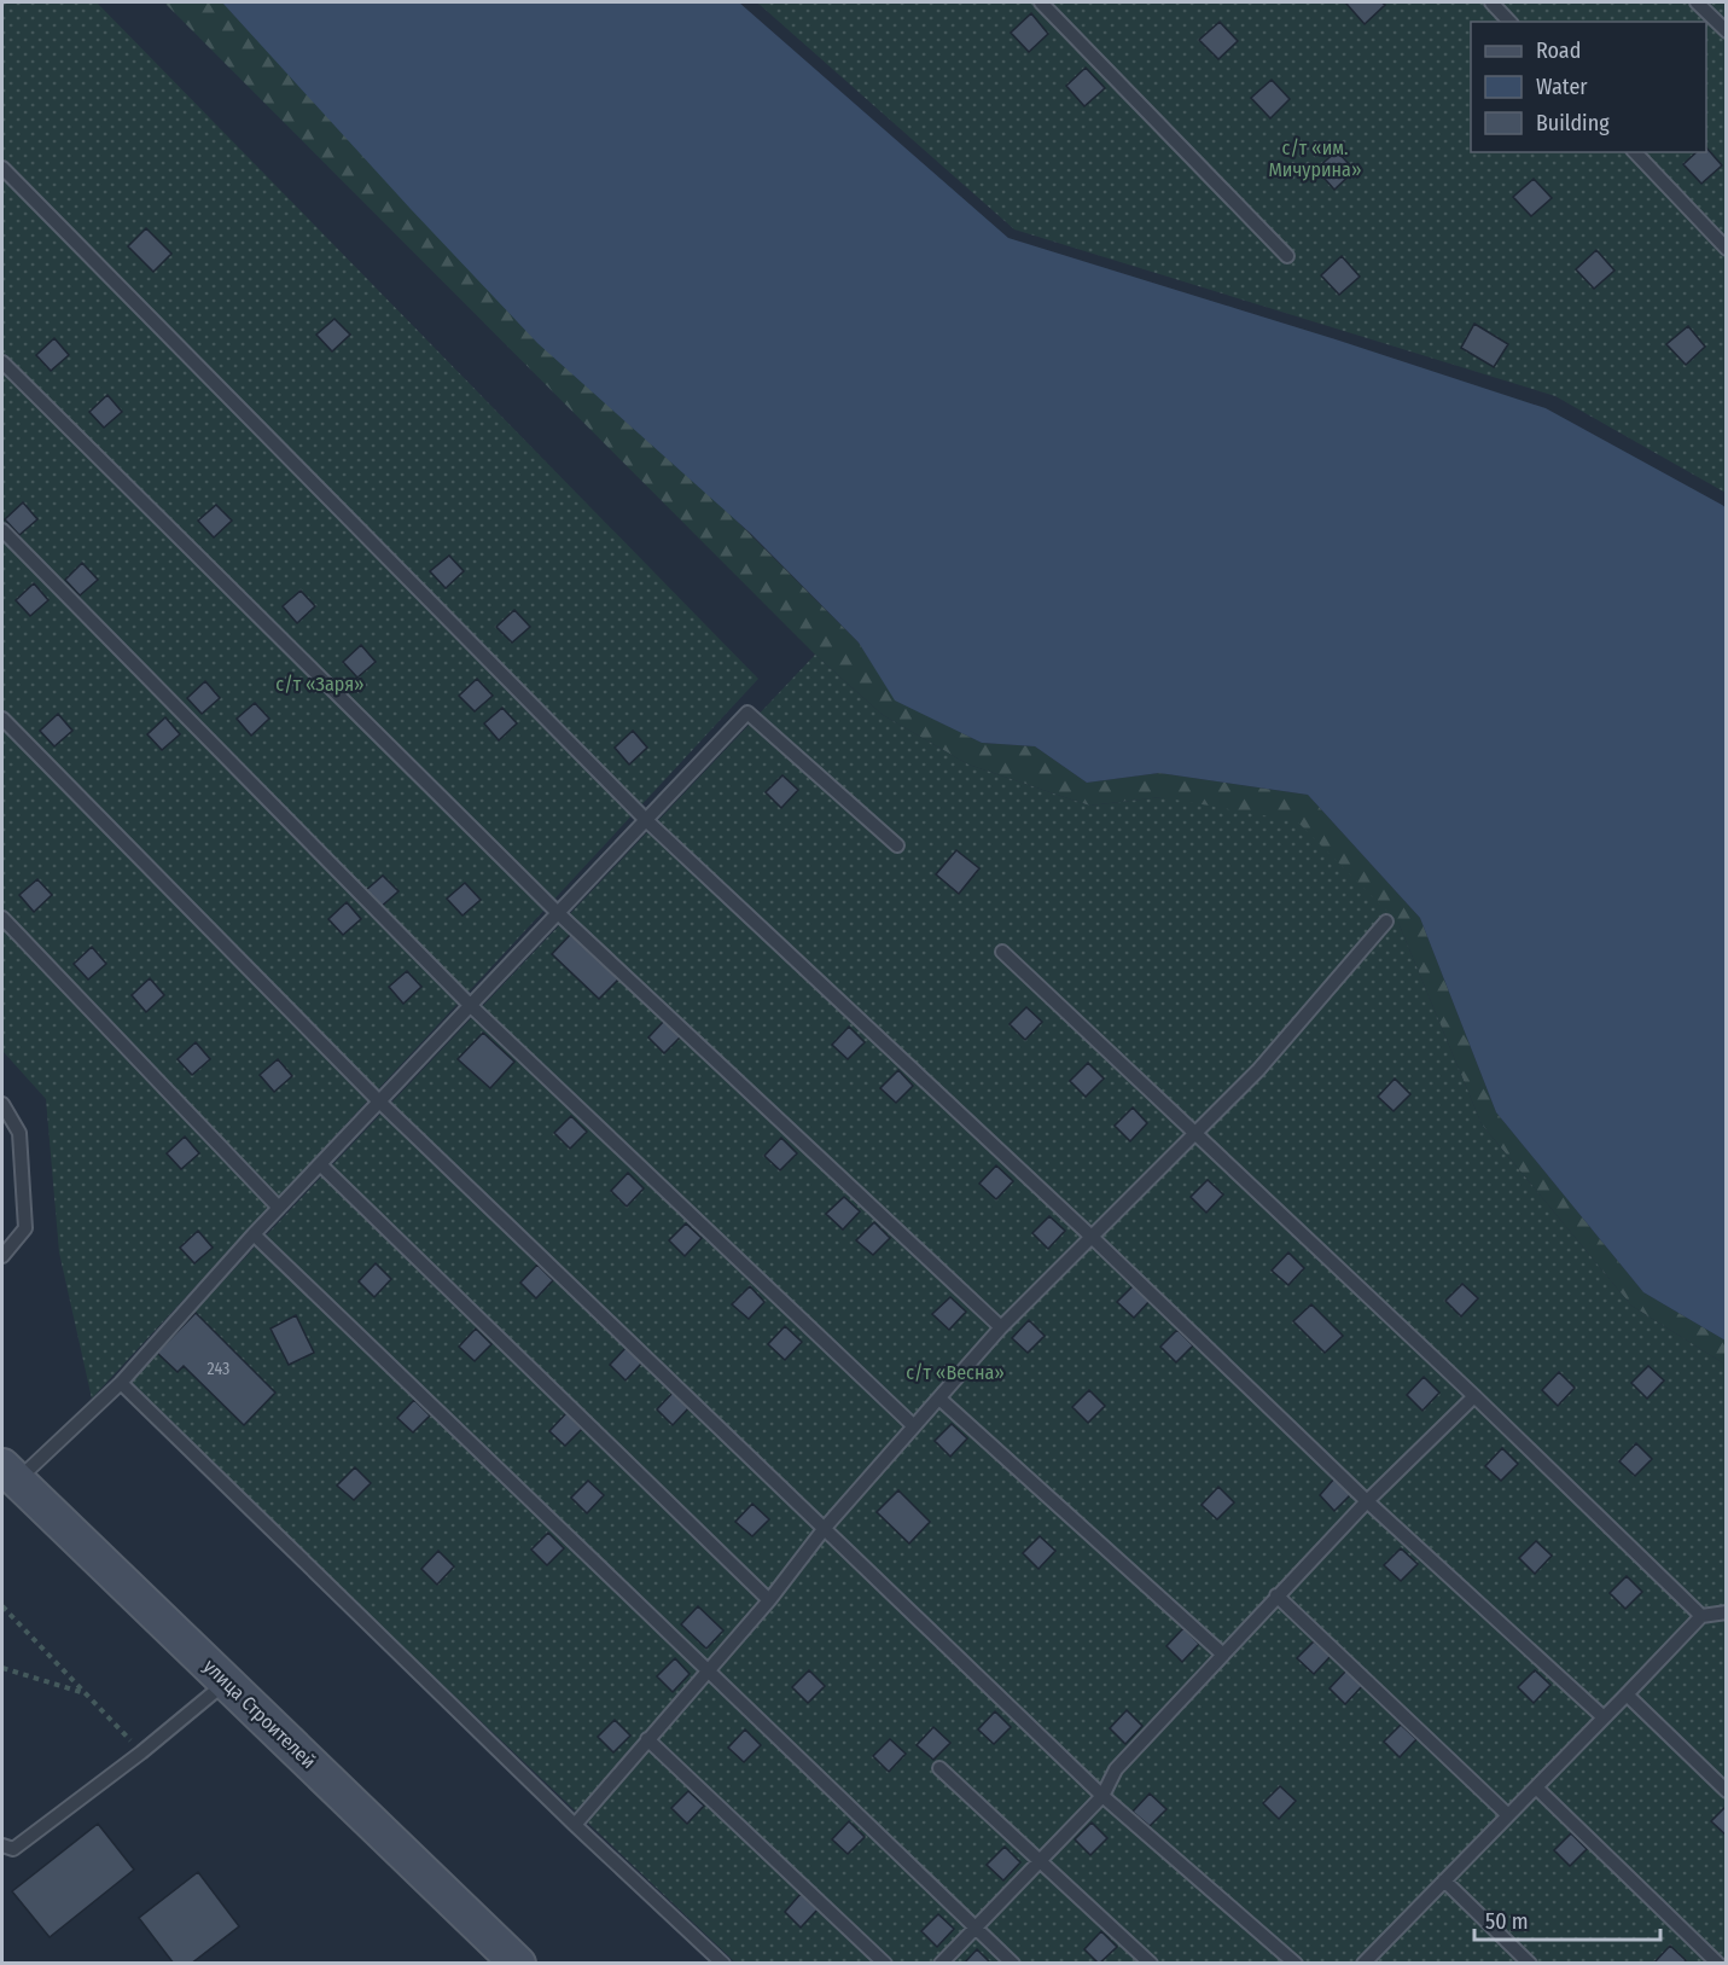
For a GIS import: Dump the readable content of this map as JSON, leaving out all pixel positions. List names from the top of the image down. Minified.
{"streets":{"main road":["улица Строителей"]},"parks":["с/т «им. Мичурина»","с/т «Заря»","с/т «Весна»"],"house_numbers":["243"],"legend":["Road","Water","Building"],"scale_bar":"50 m"}
